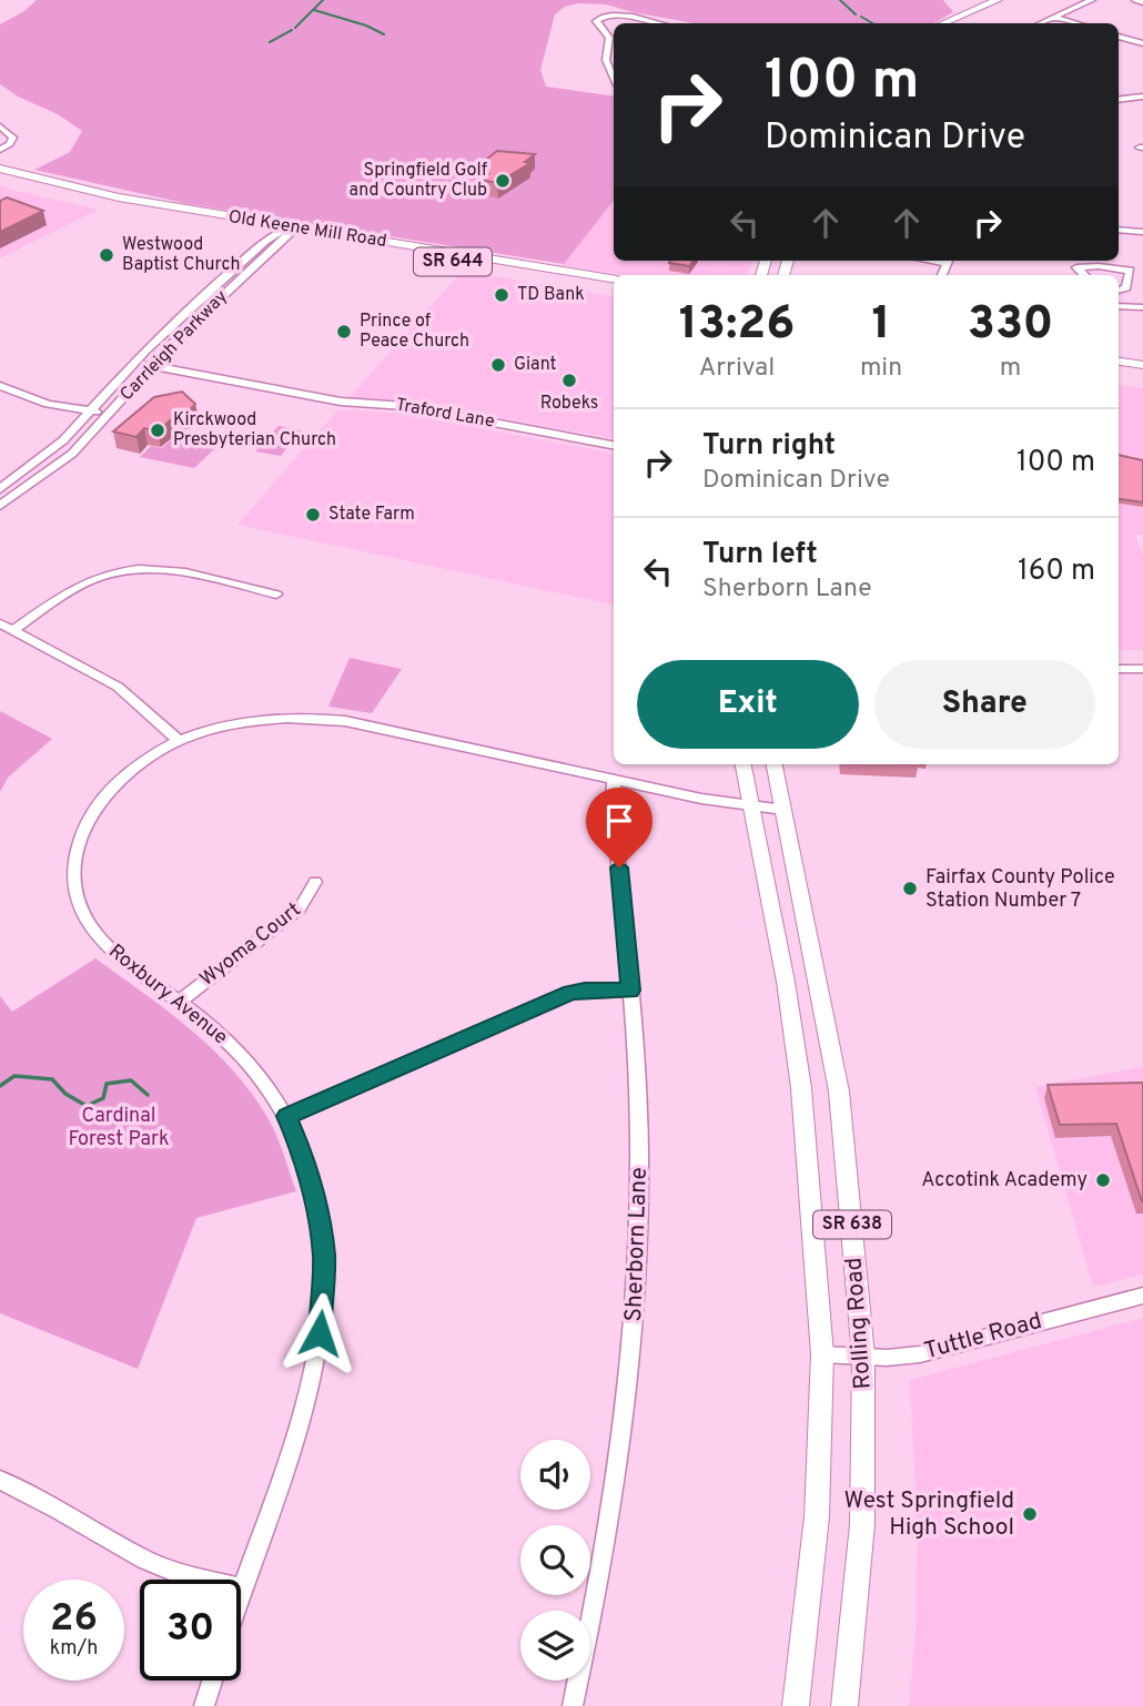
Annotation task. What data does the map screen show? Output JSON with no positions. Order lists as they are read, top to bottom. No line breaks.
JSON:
{"streets":{"main road":["Old Keene Mill Road","SR 644","SR 638","Rolling Road"],"street":["Carrleigh Parkway","Traford Lane","Wyoma Court","Roxbury Avenue","Sherborn Lane","Tuttle Road"]},"crossings":[["Old Keene Mill Road","Carrleigh Parkway"],["Carrleigh Parkway","Traford Lane"],["Wyoma Court","Roxbury Avenue"],["Roxbury Avenue","Sherborn Lane"],["Roxbury Avenue","Rolling Road"],["Rolling Road","Tuttle Road"]],"parks":["Cardinal Forest Park"],"places":["Springfield Golf and Country Club","Westwood Baptist Church","TD Bank","Prince of Peace Church","Giant","Robeks","Kirckwood Presbyterian Church","State Farm","Fairfax County Police Station Number 7","Accotink Academy","West Springfield High School"],"page":{"turn":["100 m","Dominican Drive"],"eta":["13:26","Arrival","1","min","330","m"],"list":[{"name":"Turn right","note":"Dominican Drive","value":"100 m"},{"name":"Turn left","note":"Sherborn Lane","value":"160 m"}],"buttons":["Exit","Share"],"speed":"26 km/h","limit":"30"}}
